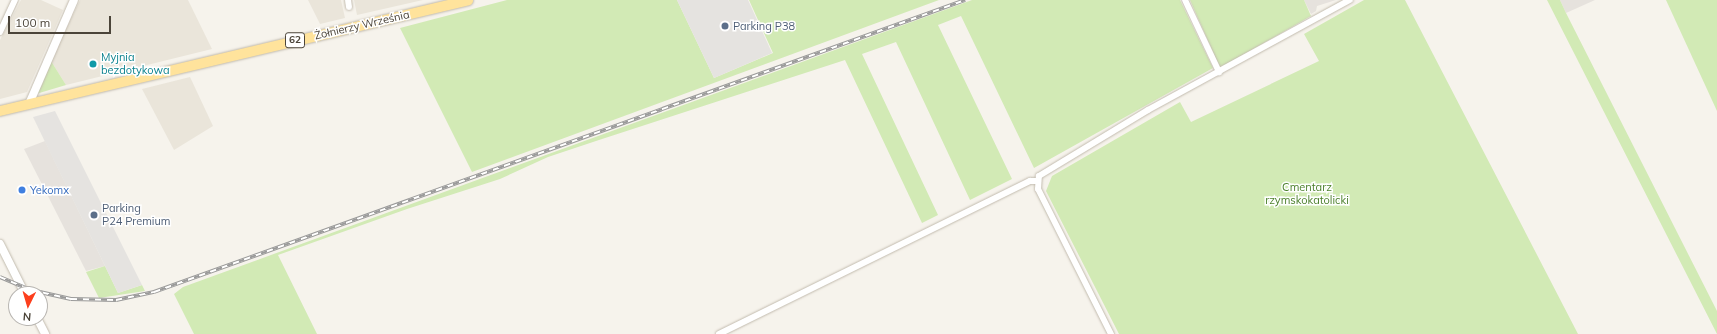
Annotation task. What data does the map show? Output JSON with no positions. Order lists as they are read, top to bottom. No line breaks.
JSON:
{"streets":{"main road":["Żołnierzy Września","62"]},"parks":["Cmentarz rzymskokatolicki"],"places":["Parking P38","Myjnia bezdotykowa","Yekomx","Parking P24 Premium"],"scale_bar":"100 m","north":"bottom"}
